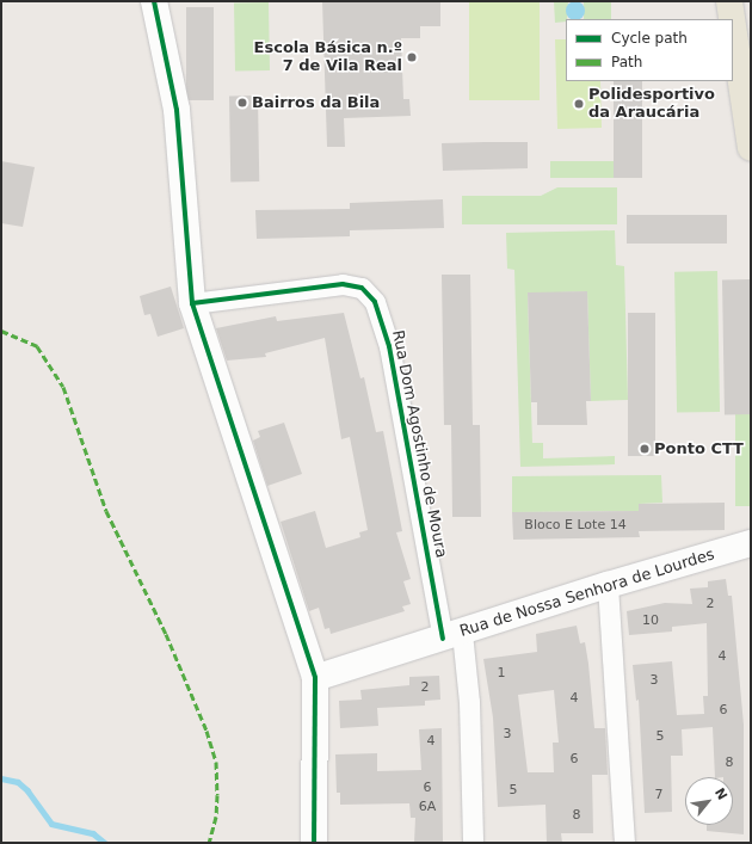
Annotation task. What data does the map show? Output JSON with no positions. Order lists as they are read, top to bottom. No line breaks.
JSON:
{"streets":{"street":["Rua Dom Agostinho de Moura","Rua de Nossa Senhora de Lourdes"]},"crossings":[["Rua Dom Agostinho de Moura","Rua de Nossa Senhora de Lourdes"]],"places":["Escola Básica n.º 7 de Vila Real","Bairros da Bila","Polidesportivo da Araucária","Ponto CTT"],"house_numbers":["Bloco E Lote 14","2","10","4","1","3","2","4","6","3","5","4","6","8","6","5","7","6A","8"],"legend":["Cycle path","Path"],"north":"top right"}
